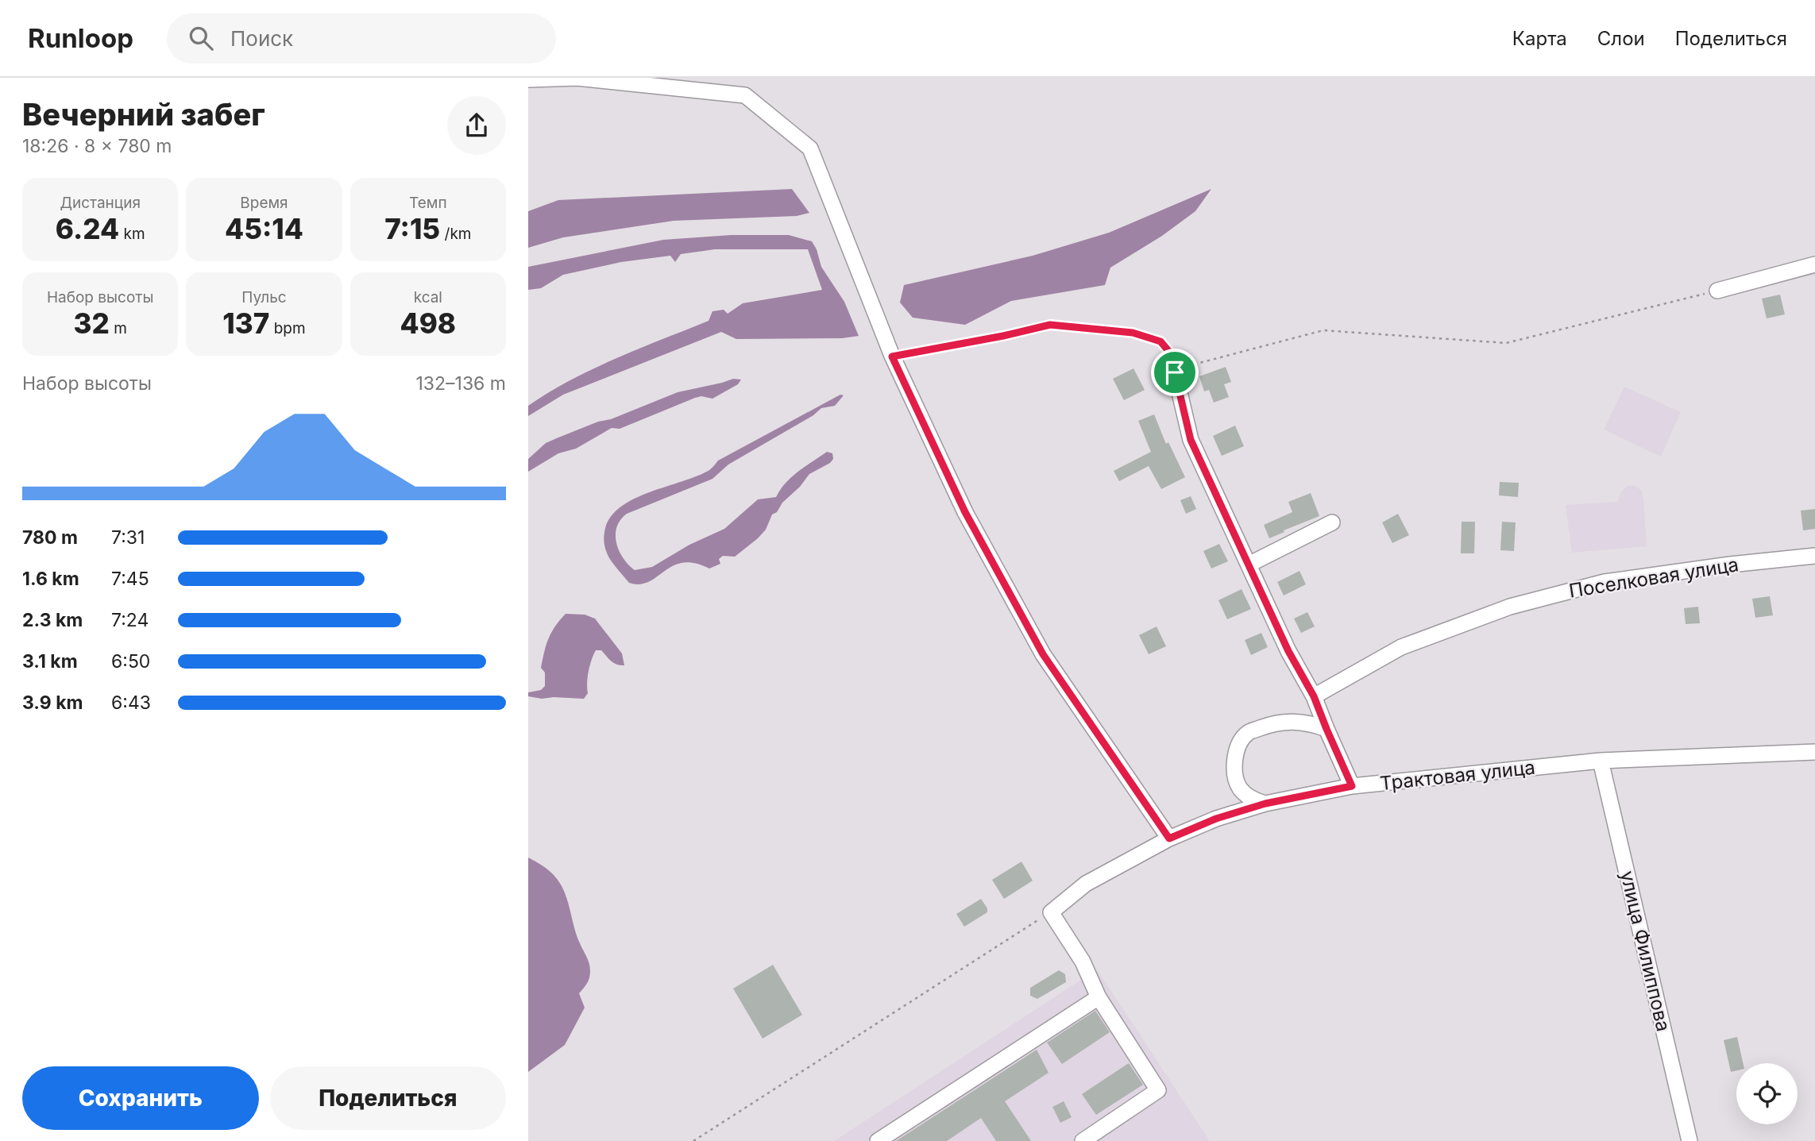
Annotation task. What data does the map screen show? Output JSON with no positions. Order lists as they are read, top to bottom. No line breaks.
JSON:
{"streets":{"street":["Поселковая улица","Трактовая улица","улица Филиппова"]},"crossings":[["Трактовая улица","улица Филиппова"]],"page":{"header":"Runloop","search":"Поиск","nav":["Карта","Слои","Поделиться"],"heading":["Вечерний забег","18:26 · 8 × 780 m"],"stats":[["Дистанция","6.24 km"],["Время","45:14"],["Темп","7:15 /km"],["Набор высоты","32 m"],["Пульс","137 bpm"],["kcal","498"]],"chart":["Набор высоты","132–136 m"],"list":[{"name":"780 m","note":"7:31"},{"name":"1.6 km","note":"7:45"},{"name":"2.3 km","note":"7:24"},{"name":"3.1 km","note":"6:50"},{"name":"3.9 km","note":"6:43"}],"buttons":["Сохранить","Поделиться"]}}
